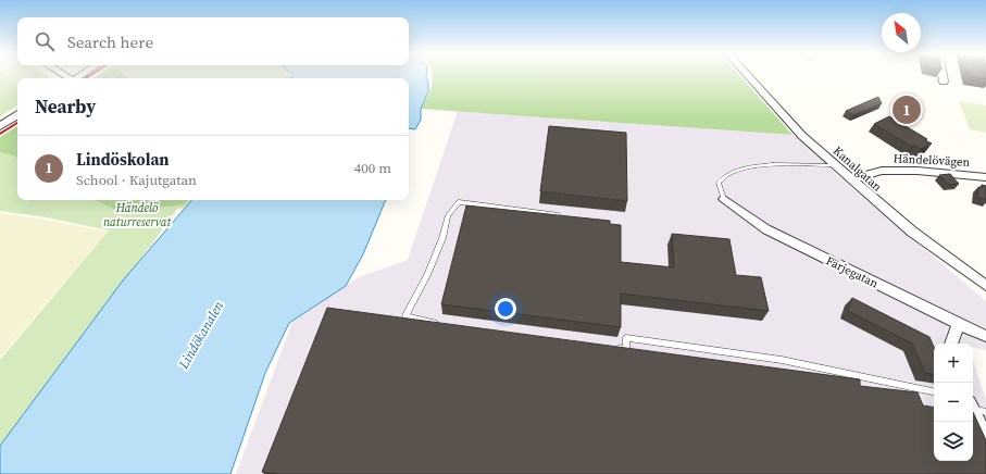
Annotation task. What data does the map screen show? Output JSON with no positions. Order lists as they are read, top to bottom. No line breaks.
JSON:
{"streets":{"street":["Händelövägen","Kanalgatan","Färjegatan"]},"crossings":[["Händelövägen","Kanalgatan"]],"water":["Lindökanalen"],"parks":["Händelö naturreservat"],"north":"top left","page":{"search":"Search here","heading":"Nearby","pins":"1","list":[{"mark":"1","name":"Lindöskolan","note":"School · Kajutgatan","value":"400 m"}],"map_buttons":["+","−"]}}
